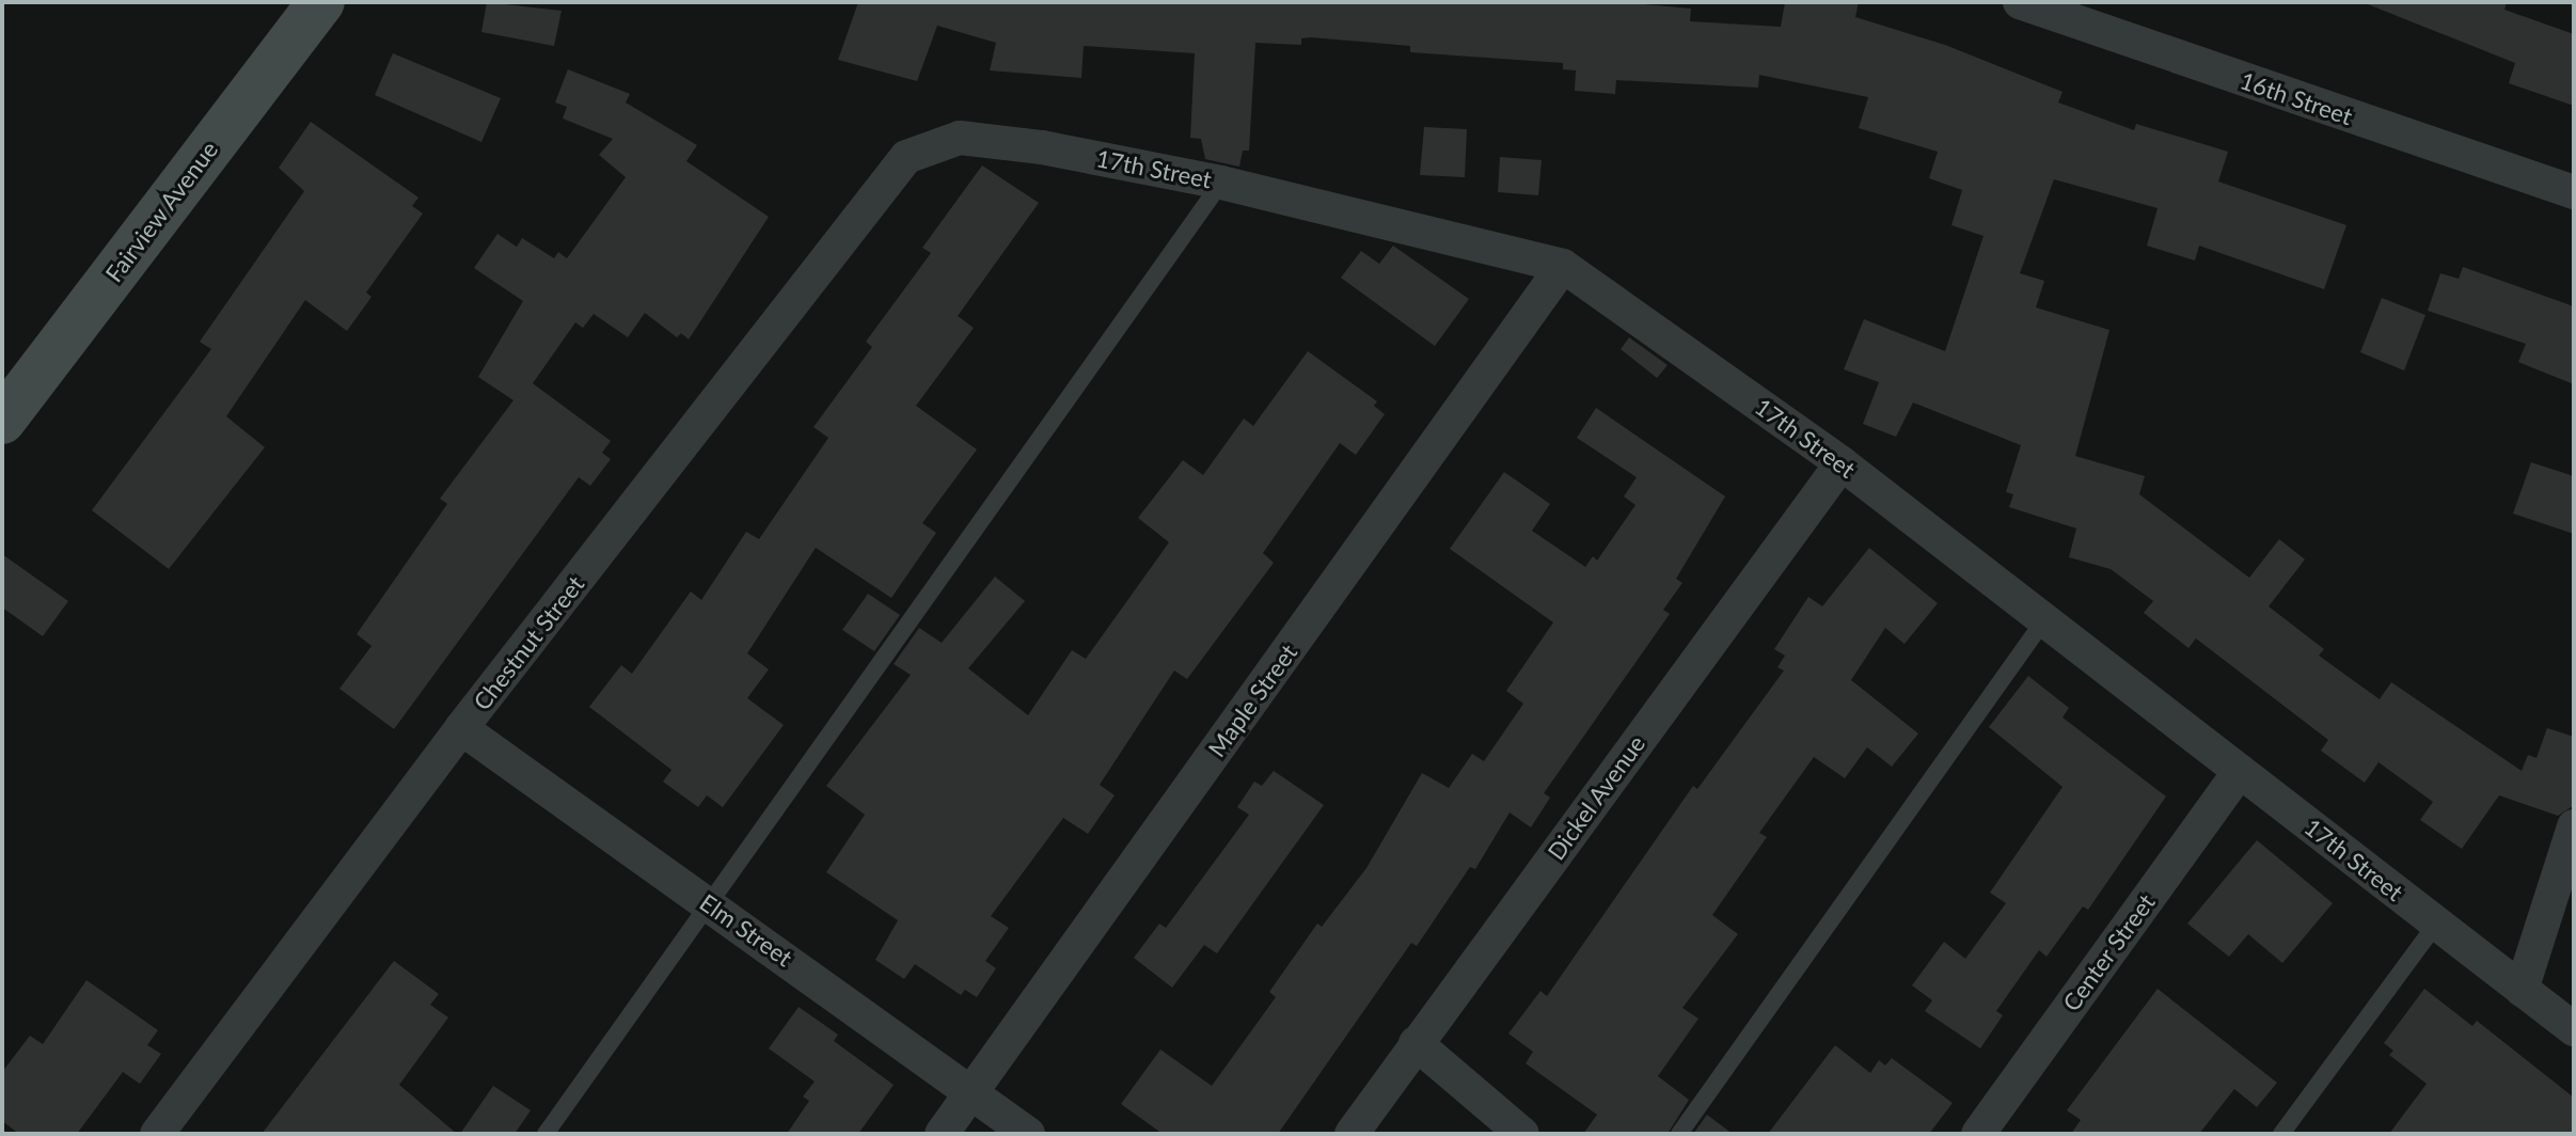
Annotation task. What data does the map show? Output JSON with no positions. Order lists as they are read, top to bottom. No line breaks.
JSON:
{"streets":{"street":["16th Street","17th Street","Fairview Avenue","Chestnut Street","Maple Street","Dickel Avenue","Elm Street","Center Street"]},"crossings":[["17th Street","Chestnut Street"],["17th Street","Maple Street"],["17th Street","Dickel Avenue"],["17th Street","Center Street"],["Chestnut Street","Elm Street"],["Maple Street","Elm Street"]]}
